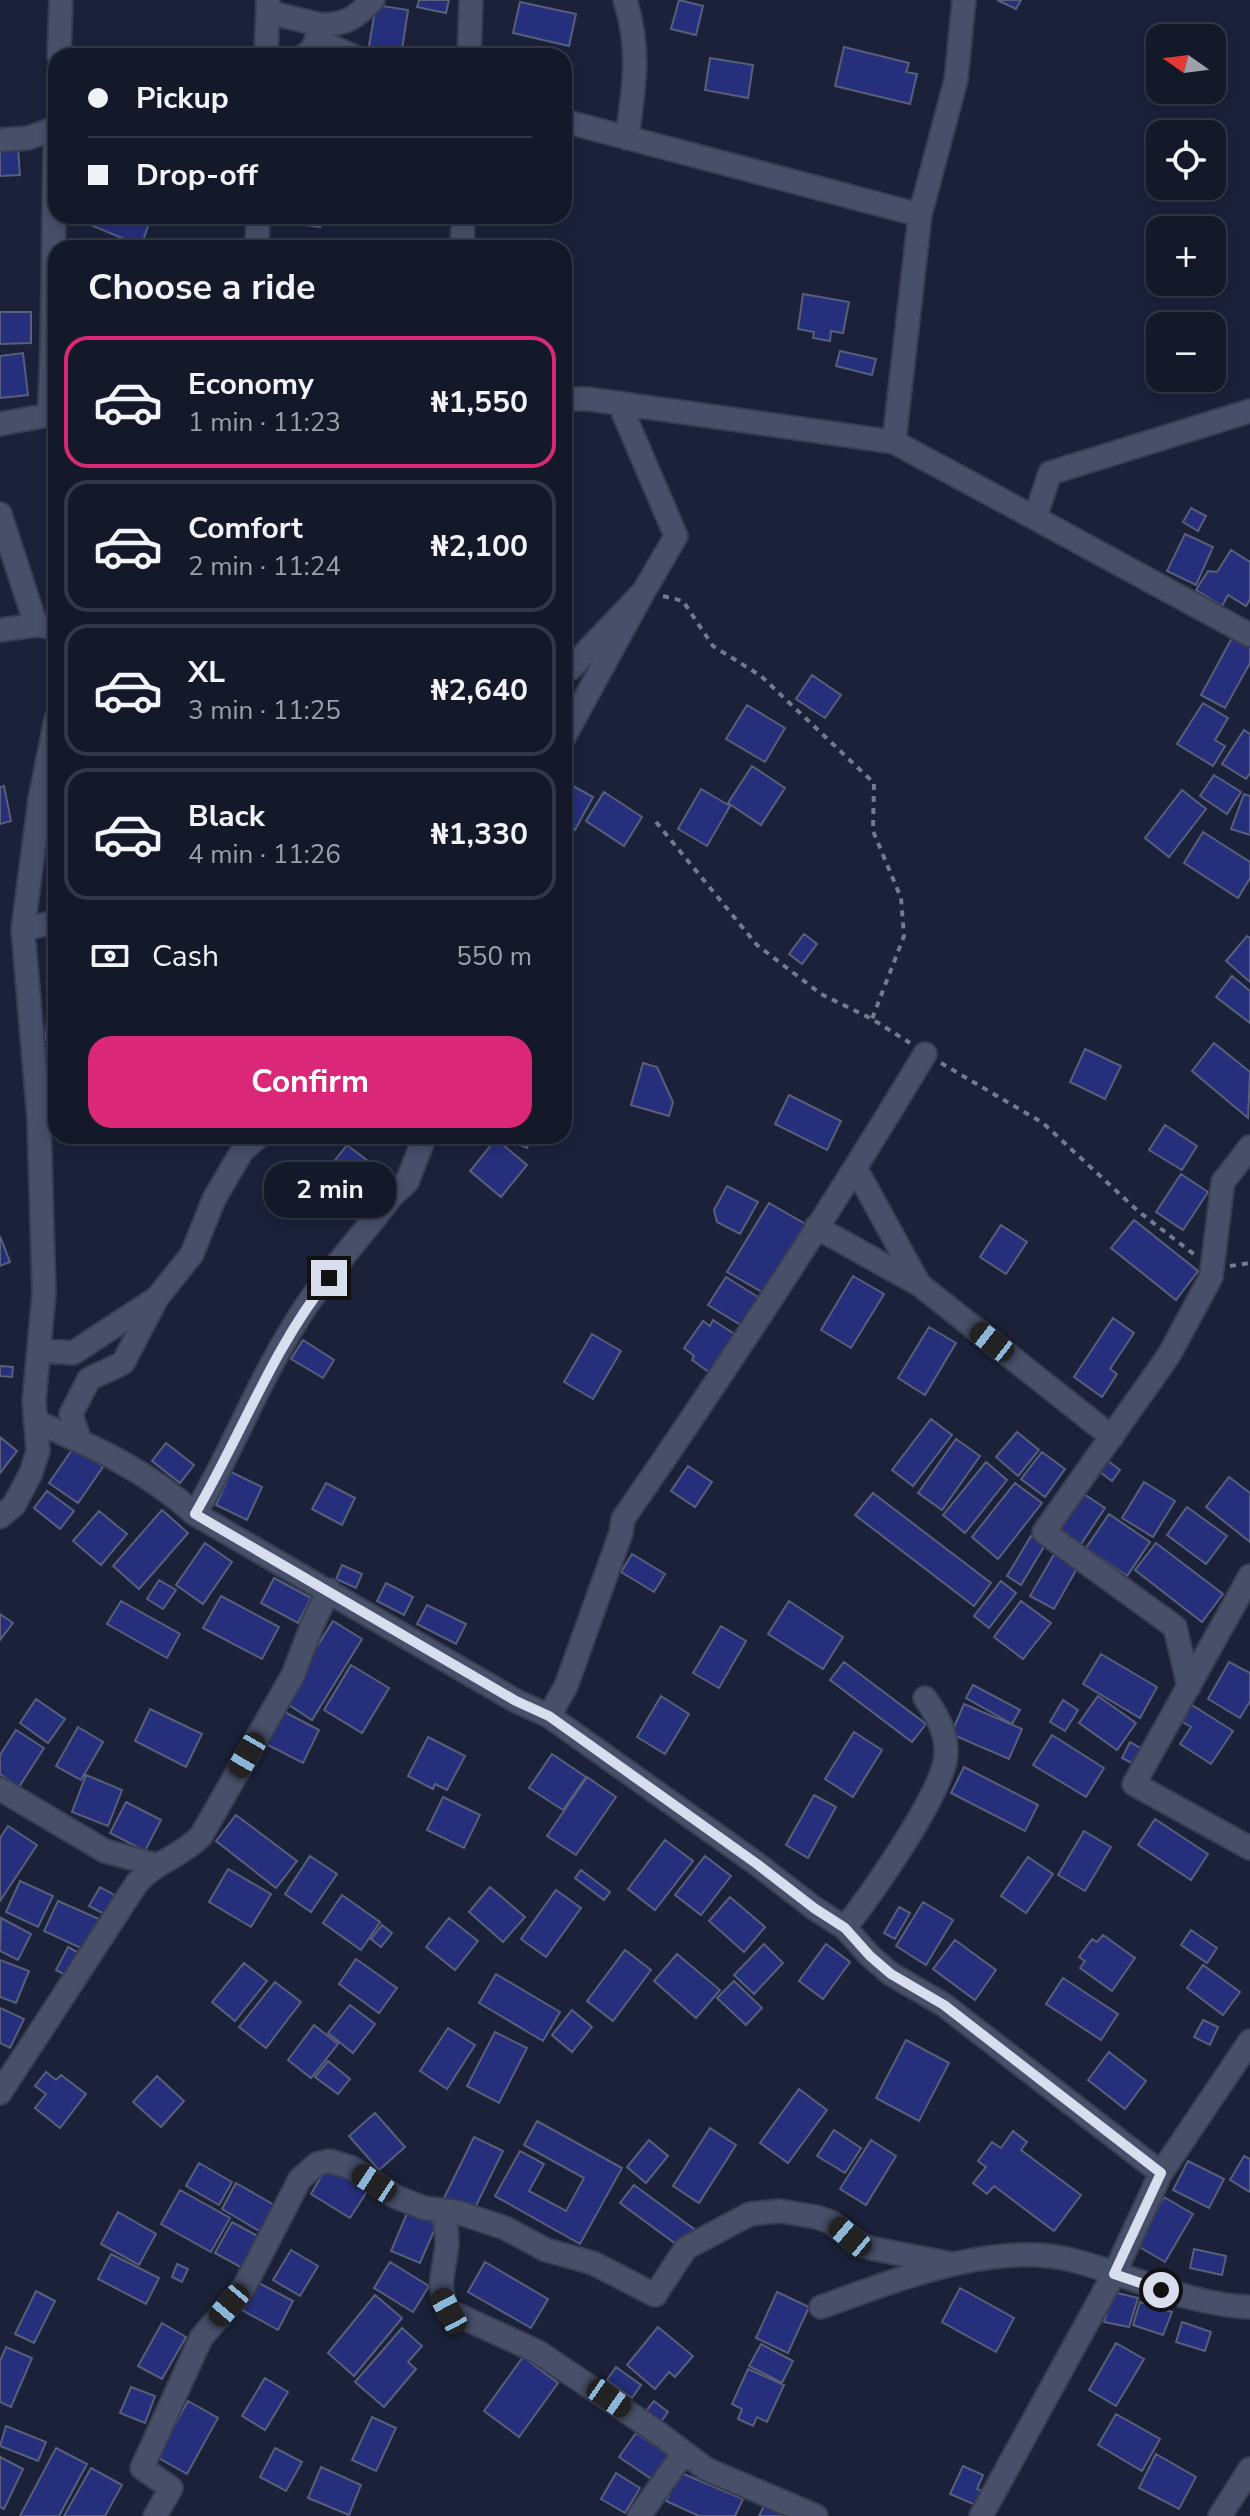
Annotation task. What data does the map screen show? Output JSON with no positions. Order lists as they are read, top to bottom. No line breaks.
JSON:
{"north":"left","page":{"map_buttons":["+","−"],"banner":["Pickup","Drop-off"],"heading":"Choose a ride","list":[{"name":"Economy","note":"1 min · 11:23","value":"₦1,550"},{"name":"Comfort","note":"2 min · 11:24","value":"₦2,100"},{"name":"XL","note":"3 min · 11:25","value":"₦2,640"},{"name":"Black","note":"4 min · 11:26","value":"₦1,330"}],"pay":["Cash","550 m"],"buttons":"Confirm","bubble":"2 min"}}
